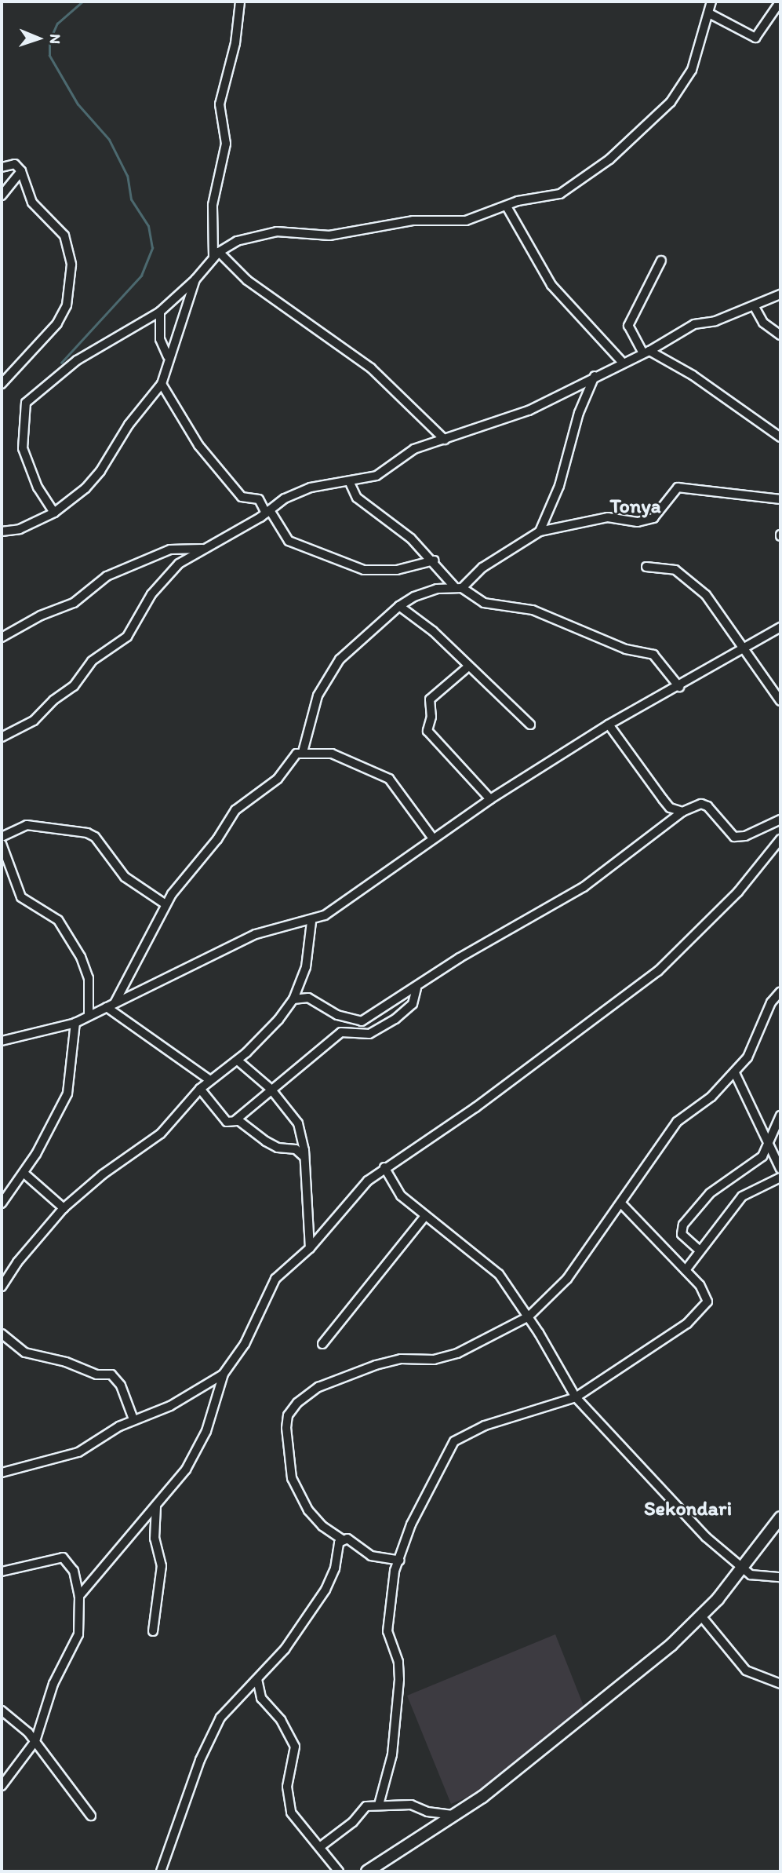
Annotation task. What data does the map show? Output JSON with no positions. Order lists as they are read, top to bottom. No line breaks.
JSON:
{"districts":["Tonya","Sekondari"],"north":"right"}
